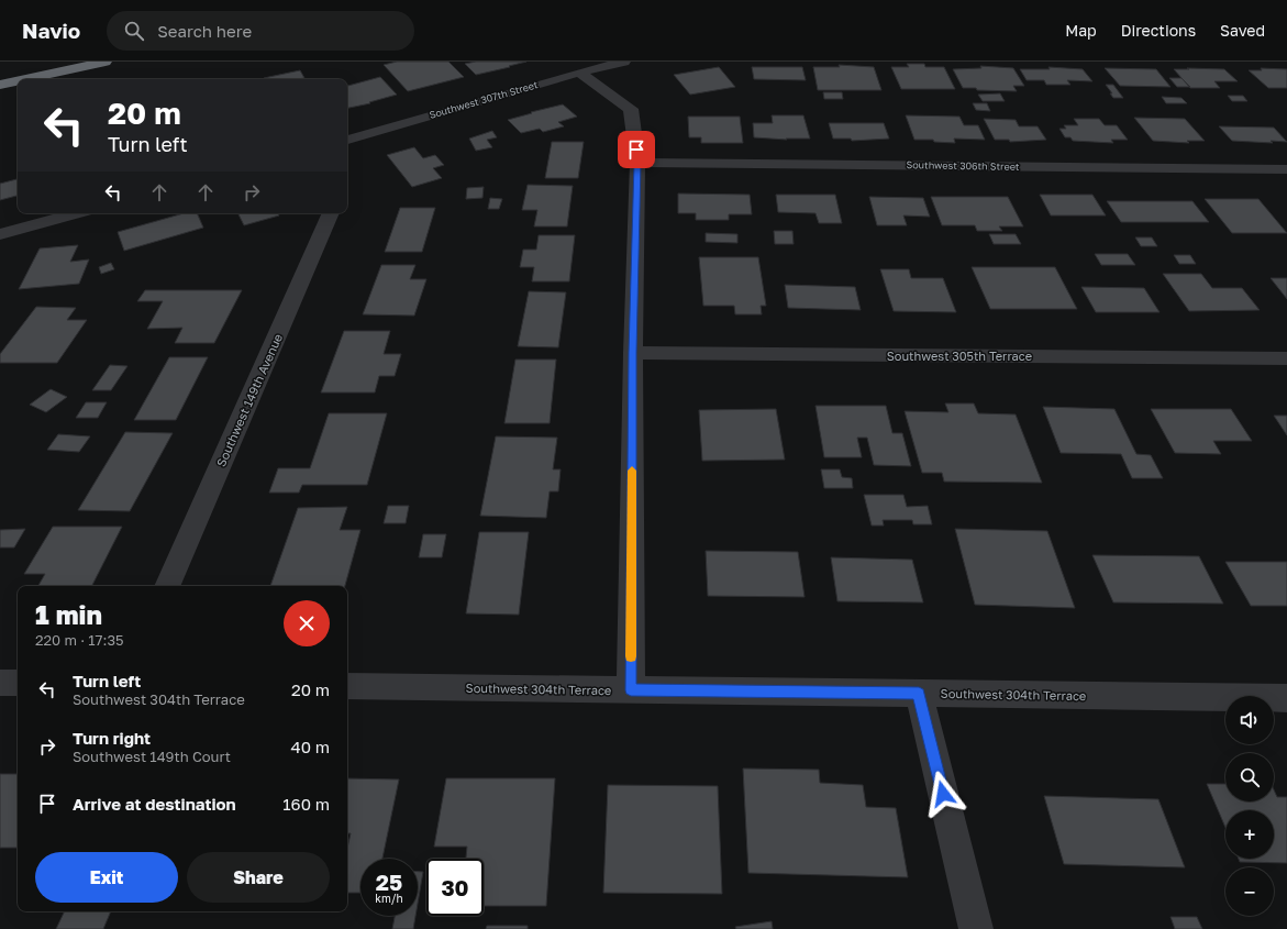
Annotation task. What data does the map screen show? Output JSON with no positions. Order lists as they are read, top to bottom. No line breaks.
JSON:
{"streets":{"street":["Southwest 307th Street","Southwest 306th Street","Southwest 305th Terrace","Southwest 149th Avenue","Southwest 304th Terrace"]},"page":{"header":"Navio","search":"Search here","nav":["Map","Directions","Saved"],"turn":["20 m","Turn left"],"heading":["1 min","220 m · 17:35"],"list":[{"name":"Turn left","note":"Southwest 304th Terrace","value":"20 m"},{"name":"Turn right","note":"Southwest 149th Court","value":"40 m"},{"name":"Arrive at destination","value":"160 m"}],"map_buttons":["+","−"],"buttons":["Exit","Share"],"speed":"25 km/h","limit":"30"}}
